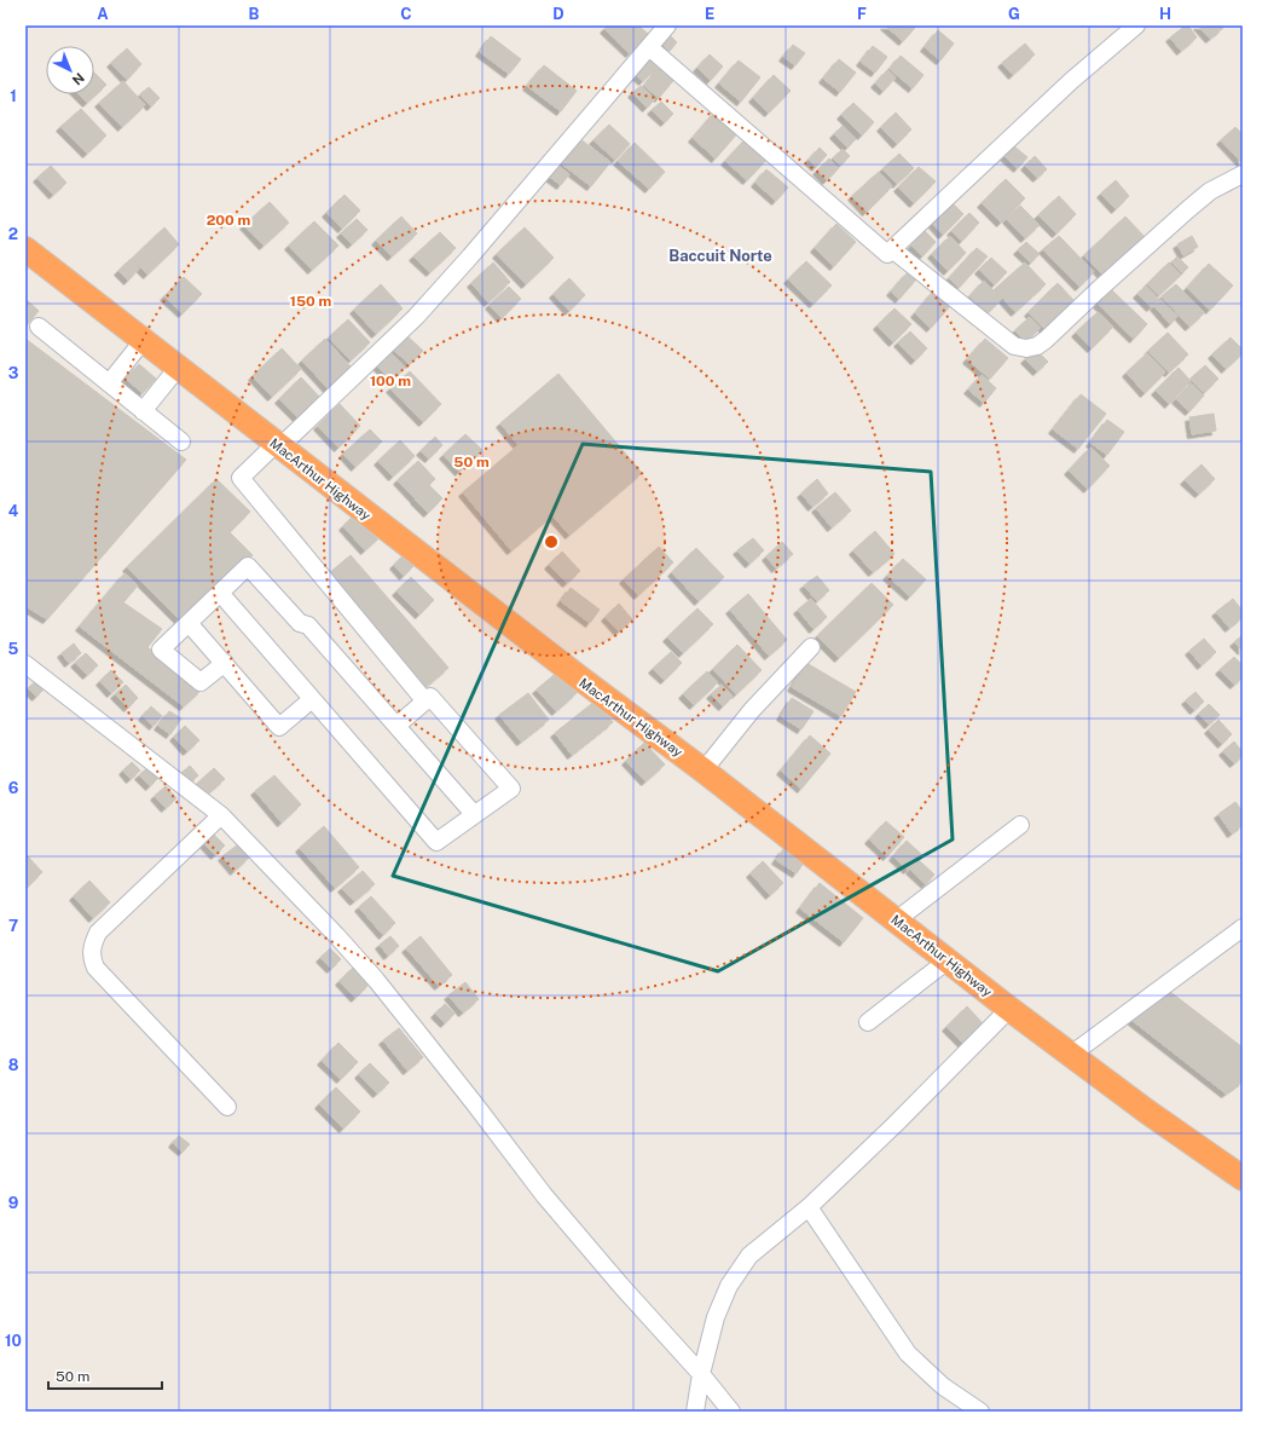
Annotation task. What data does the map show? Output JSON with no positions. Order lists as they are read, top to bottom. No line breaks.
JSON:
{"streets":{"highway":["MacArthur Highway"]},"districts":["Baccuit Norte"],"scale_bar":"50 m","north":"bottom right","grid":{"columns":["A","B","C","D","E","F","G","H"],"rows":["1","2","3","4","5","6","7","8","9","10"]},"rings":["200 m","150 m","100 m","50 m"]}
